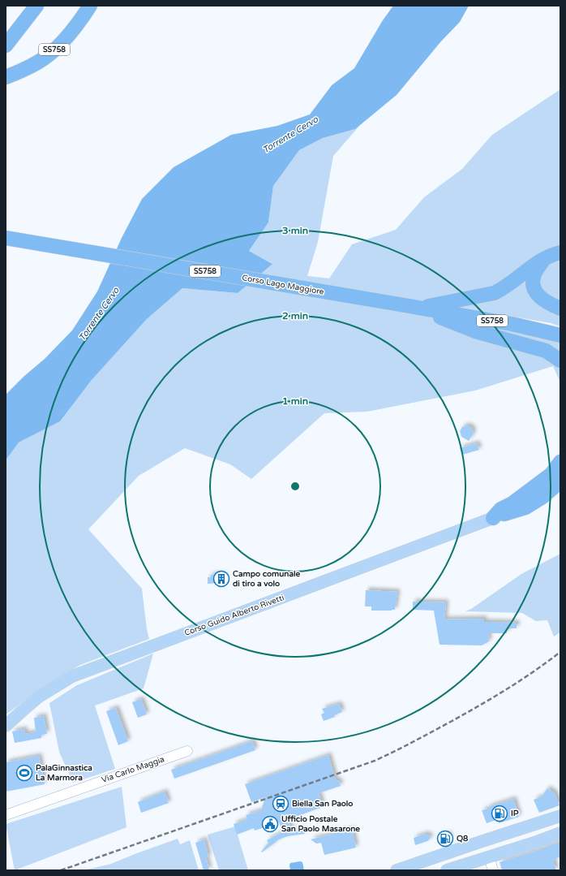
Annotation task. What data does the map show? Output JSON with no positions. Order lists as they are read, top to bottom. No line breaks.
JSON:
{"streets":{"highway":["SS758","Corso Lago Maggiore"],"main road":["Corso Guido Alberto Rivetti"],"street":["Via Carlo Maggia"]},"water":["Torrente Cervo"],"places":{"building":["Campo comunale di tiro a volo"],"sports":["PalaGinnastica La Marmora"],"station":["Biella San Paolo"],"fuel station":["IP","Q8"],"public building":["Ufficio Postale San Paolo Masarone"]},"rings":["3 min","2 min","1 min"]}
